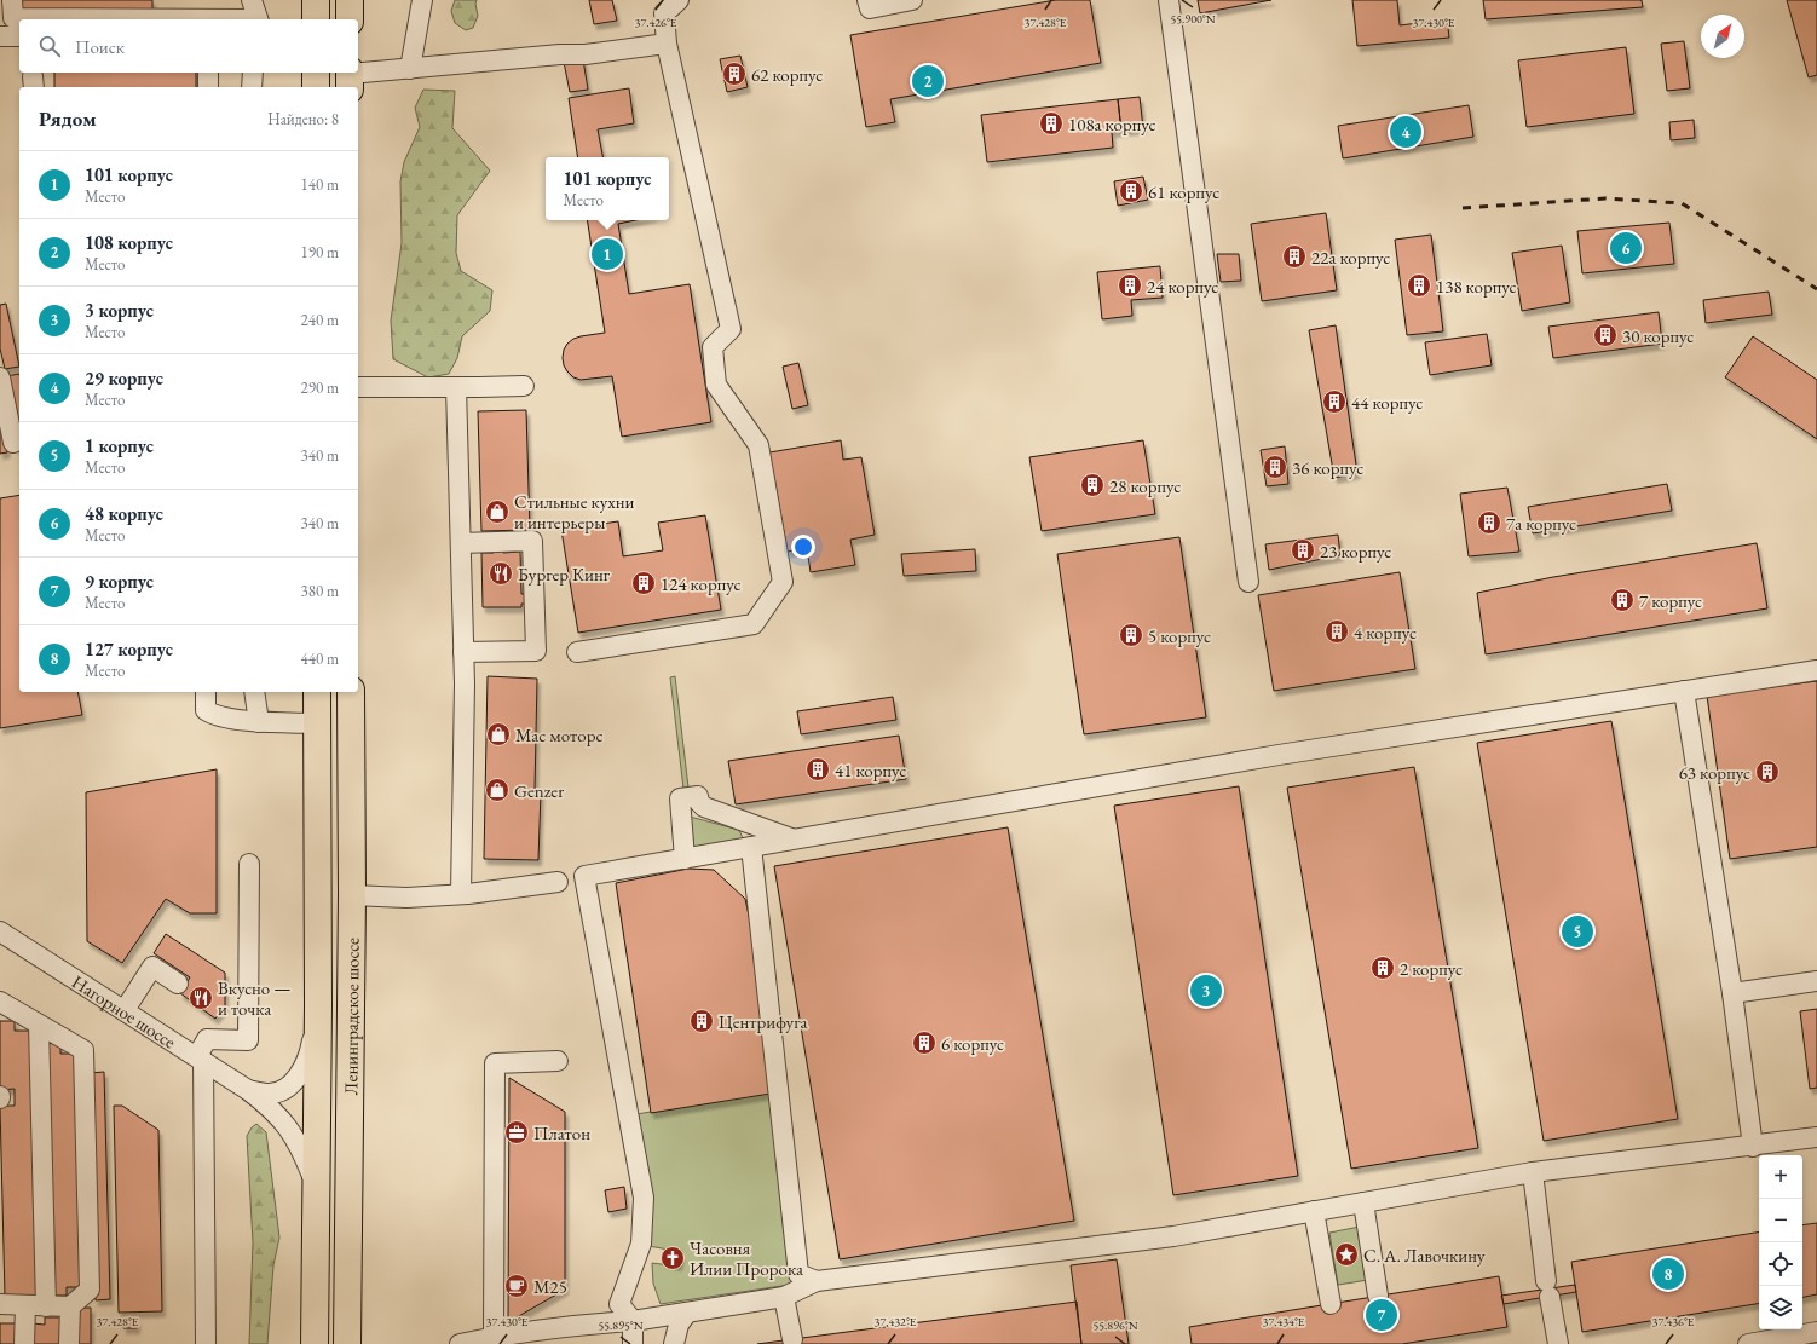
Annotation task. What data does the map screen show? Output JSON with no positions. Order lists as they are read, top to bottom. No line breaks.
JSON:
{"streets":{"highway":["Ленинградское шоссе"],"street":["Нагорное шоссе"]},"crossings":[["Нагорное шоссе","Ленинградское шоссе"]],"places":{"building":["62 корпус","108а корпус","61 корпус","22а корпус","24 корпус","138 корпус","30 корпус","44 корпус","36 корпус","28 корпус","7а корпус","23 корпус","124 корпус","7 корпус","4 корпус","5 корпус","41 корпус","63 корпус","2 корпус","Центрифуга","6 корпус"],"shop":["Стильные кухни и интерьеры","Мас моторс","Genzer"],"restaurant":["Бургер Кинг","Вкусно — и точка"],"office":["Платон"],"place":["С. А. Лавочкину"],"church":["Часовня Илии Пророка"],"cafe":["М25"]},"north":"top right","page":{"search":"Поиск","pins":["2","4","6","1","5","3","8","7"],"heading":["Рядом","Найдено: 8"],"list":[{"mark":"1","name":"101 корпус","note":"Место","value":"140 m"},{"mark":"2","name":"108 корпус","note":"Место","value":"190 m"},{"mark":"3","name":"3 корпус","note":"Место","value":"240 m"},{"mark":"4","name":"29 корпус","note":"Место","value":"290 m"},{"mark":"5","name":"1 корпус","note":"Место","value":"340 m"},{"mark":"6","name":"48 корпус","note":"Место","value":"340 m"},{"mark":"7","name":"9 корпус","note":"Место","value":"380 m"},{"mark":"8","name":"127 корпус","note":"Место","value":"440 m"}],"popup":["101 корпус","Место"],"map_buttons":["+","−"]},"coordinates":["55.900°N","37.426°E","37.428°E","37.430°E","37.432°E","37.434°E","37.436°E","55.895°N","55.896°N"]}
